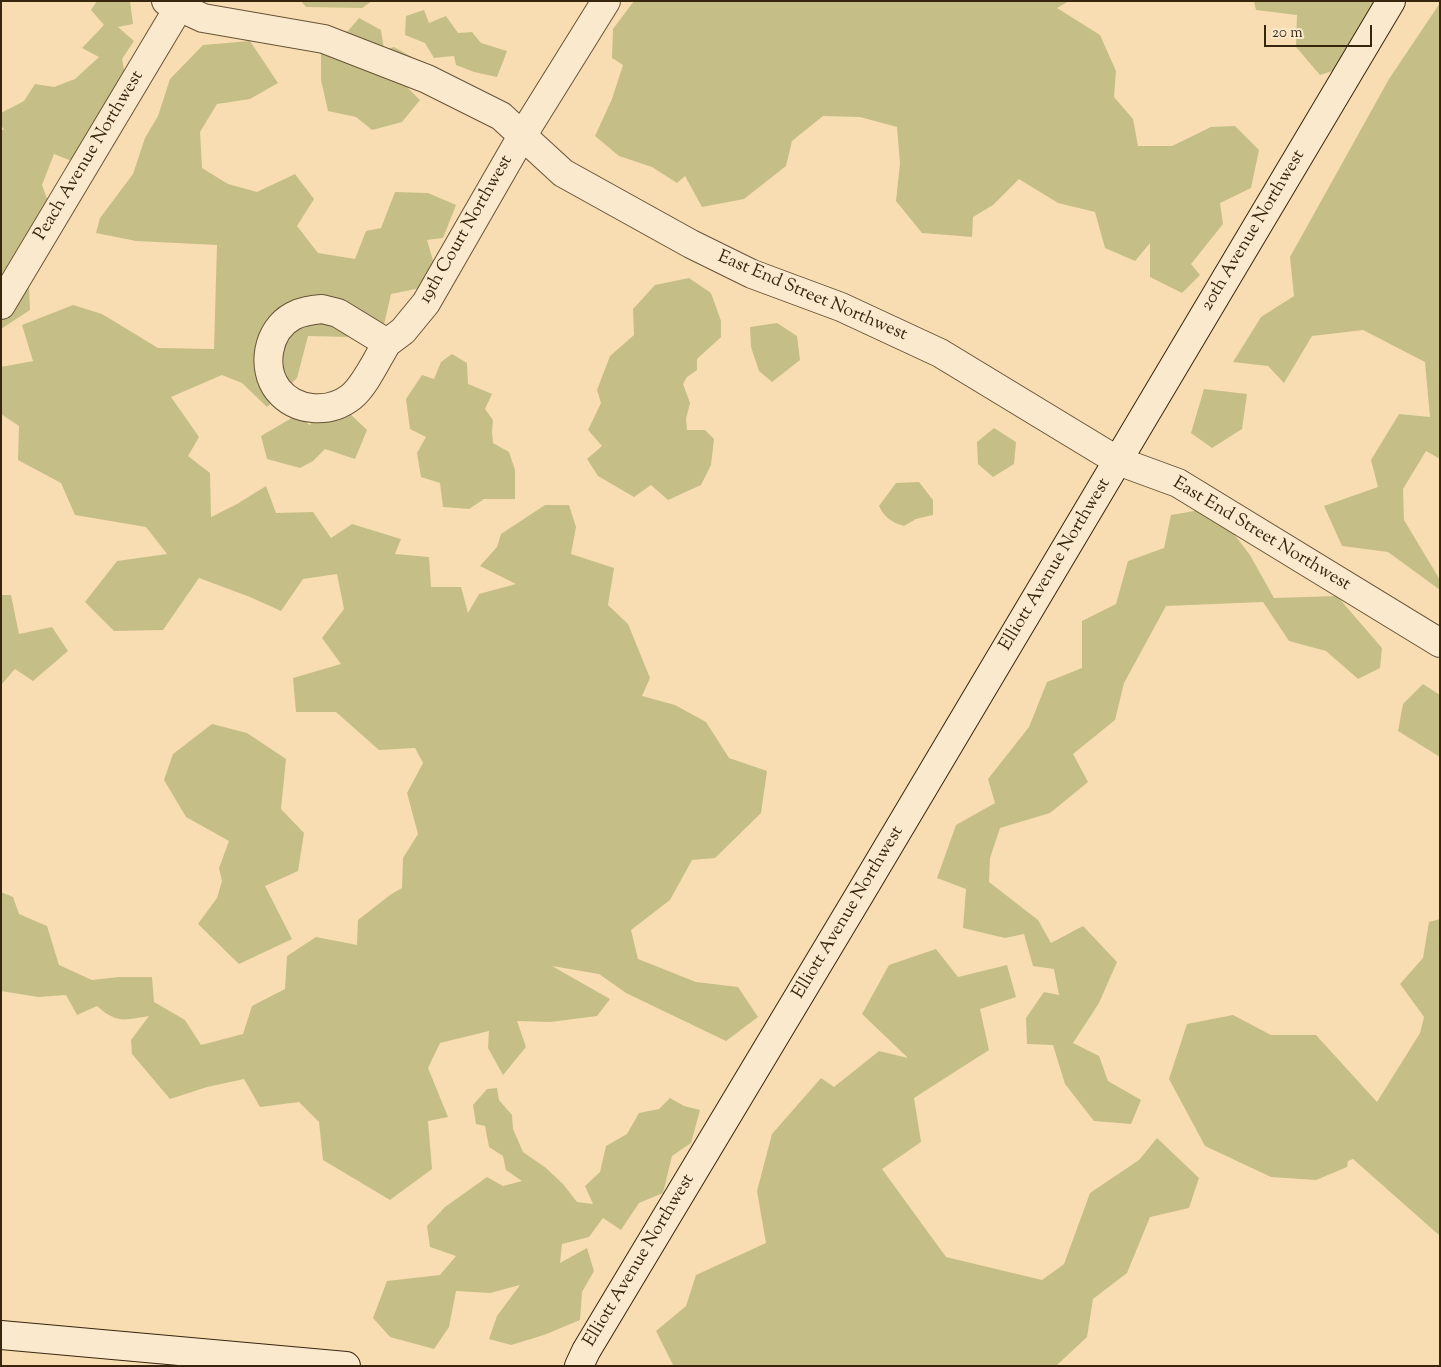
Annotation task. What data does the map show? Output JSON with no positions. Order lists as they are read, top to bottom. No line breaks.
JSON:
{"streets":{"street":["Peach Avenue Northwest","19th Court Northwest","20th Avenue Northwest","East End Street Northwest","Elliott Avenue Northwest"]},"crossings":[["Peach Avenue Northwest","East End Street Northwest"],["19th Court Northwest","East End Street Northwest"],["20th Avenue Northwest","East End Street Northwest"],["20th Avenue Northwest","Elliott Avenue Northwest"],["East End Street Northwest","Elliott Avenue Northwest"]],"scale_bar":"20 m"}
